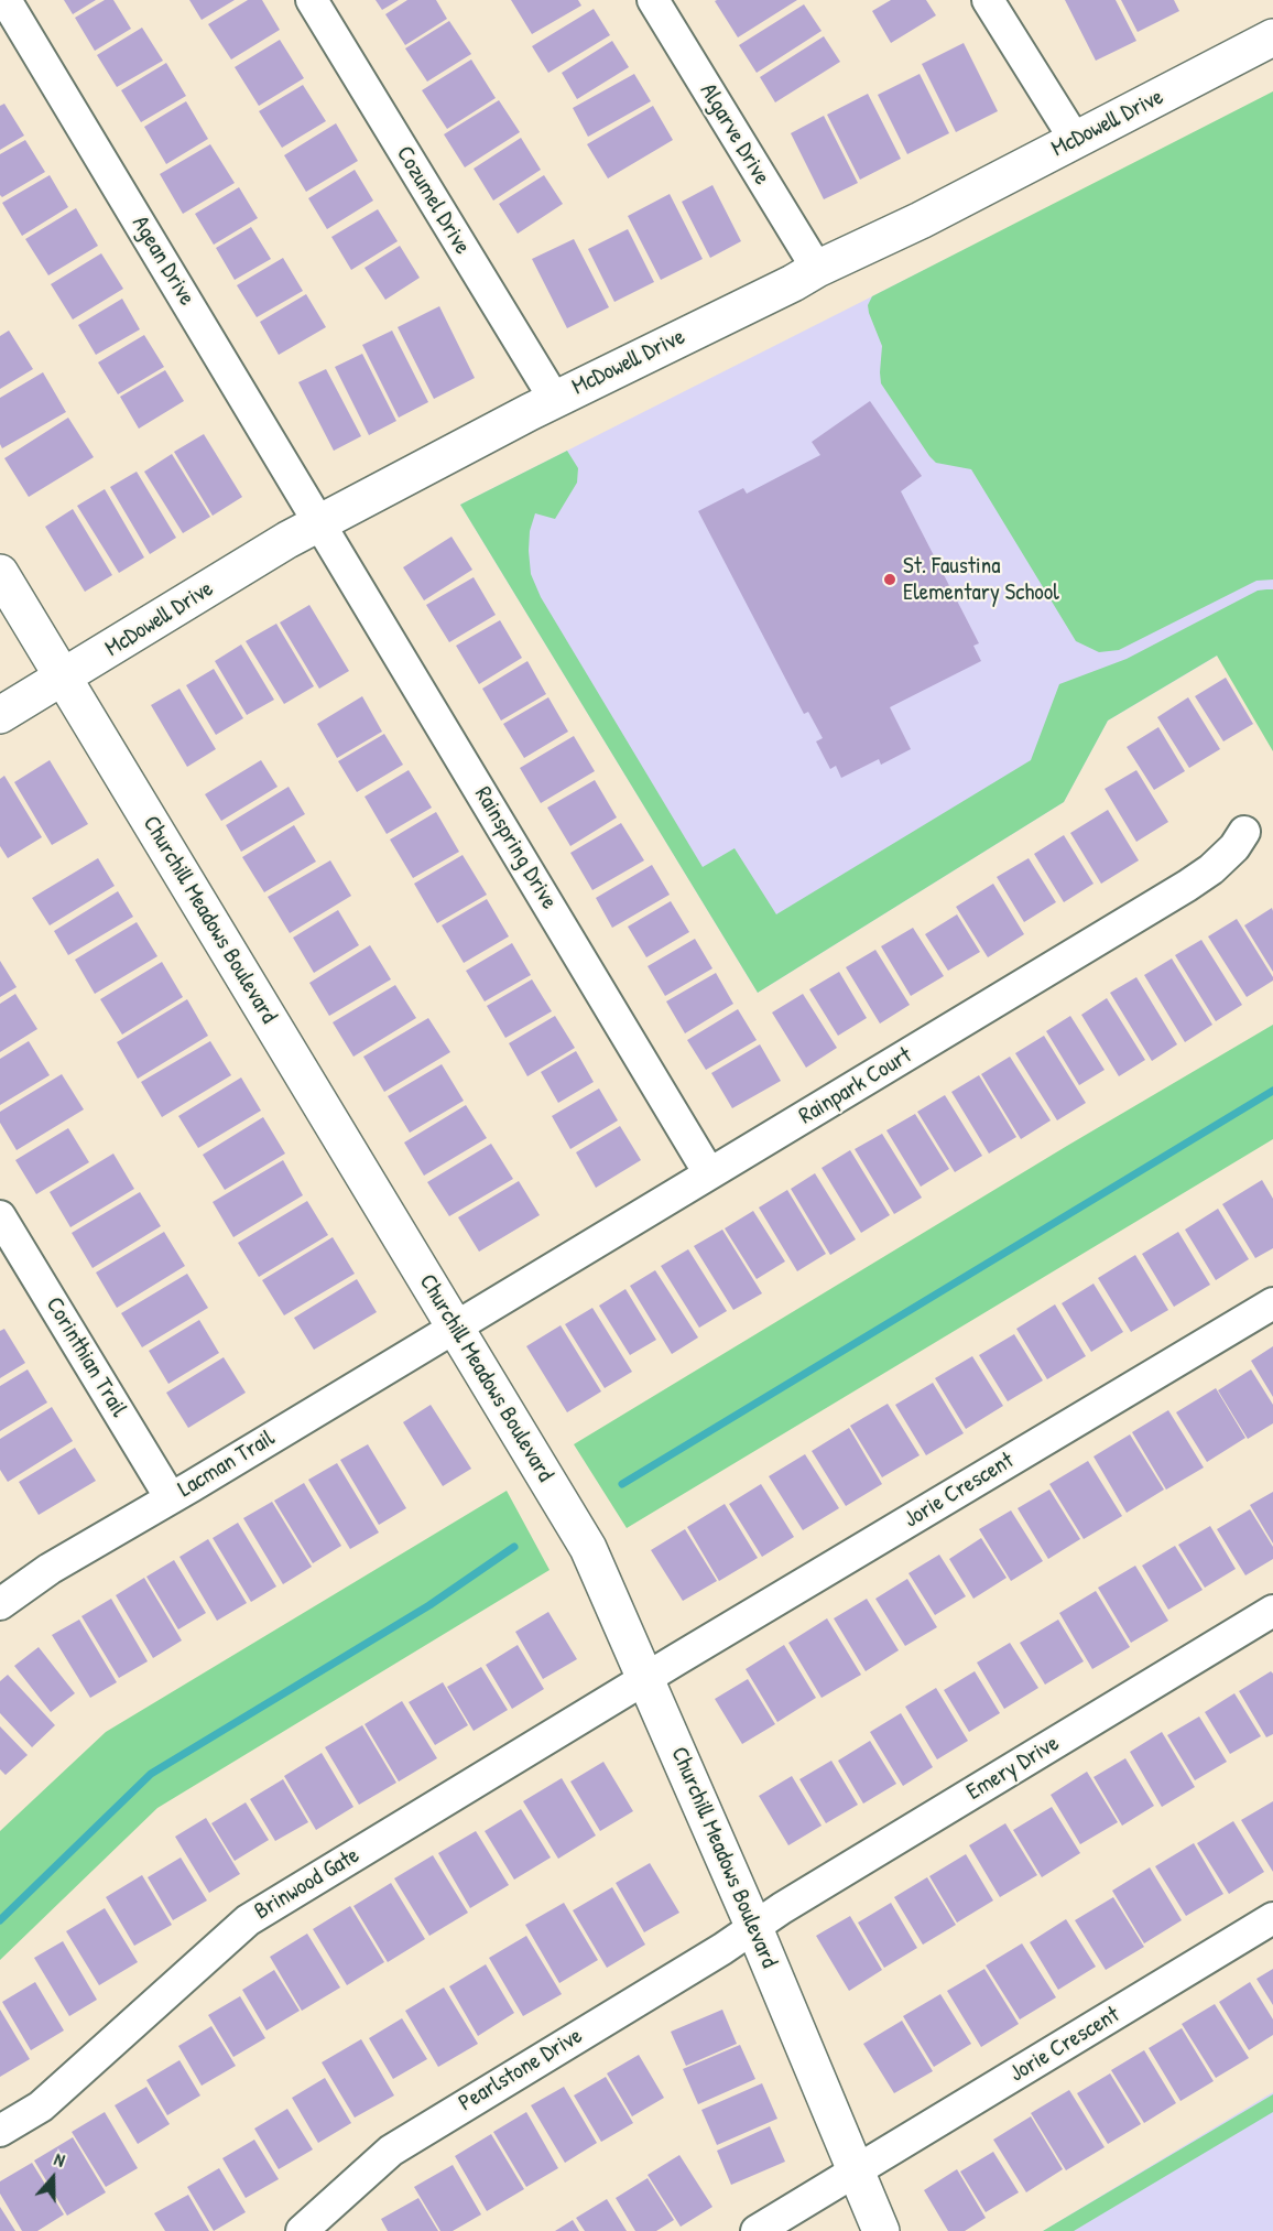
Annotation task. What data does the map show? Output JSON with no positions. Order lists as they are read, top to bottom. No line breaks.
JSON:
{"streets":{"street":["McDowell Drive","Algarve Drive","Cozumel Drive","Agean Drive","Rainspring Drive","Churchill Meadows Boulevard","Rainpark Court","Corinthian Trail","Lacman Trail","Jorie Crescent","Emery Drive","Brinwood Gate","Pearlstone Drive"]},"crossings":[["McDowell Drive","Algarve Drive"],["McDowell Drive","Cozumel Drive"],["McDowell Drive","Agean Drive"],["McDowell Drive","Rainspring Drive"],["McDowell Drive","Churchill Meadows Boulevard"],["Agean Drive","Rainspring Drive"],["Rainspring Drive","Rainpark Court"],["Churchill Meadows Boulevard","Rainpark Court"],["Churchill Meadows Boulevard","Lacman Trail"],["Churchill Meadows Boulevard","Jorie Crescent"],["Churchill Meadows Boulevard","Emery Drive"],["Churchill Meadows Boulevard","Brinwood Gate"],["Churchill Meadows Boulevard","Pearlstone Drive"],["Rainpark Court","Lacman Trail"],["Corinthian Trail","Lacman Trail"],["Jorie Crescent","Brinwood Gate"],["Emery Drive","Pearlstone Drive"]],"places":["St. Faustina Elementary School"],"north":"top"}
